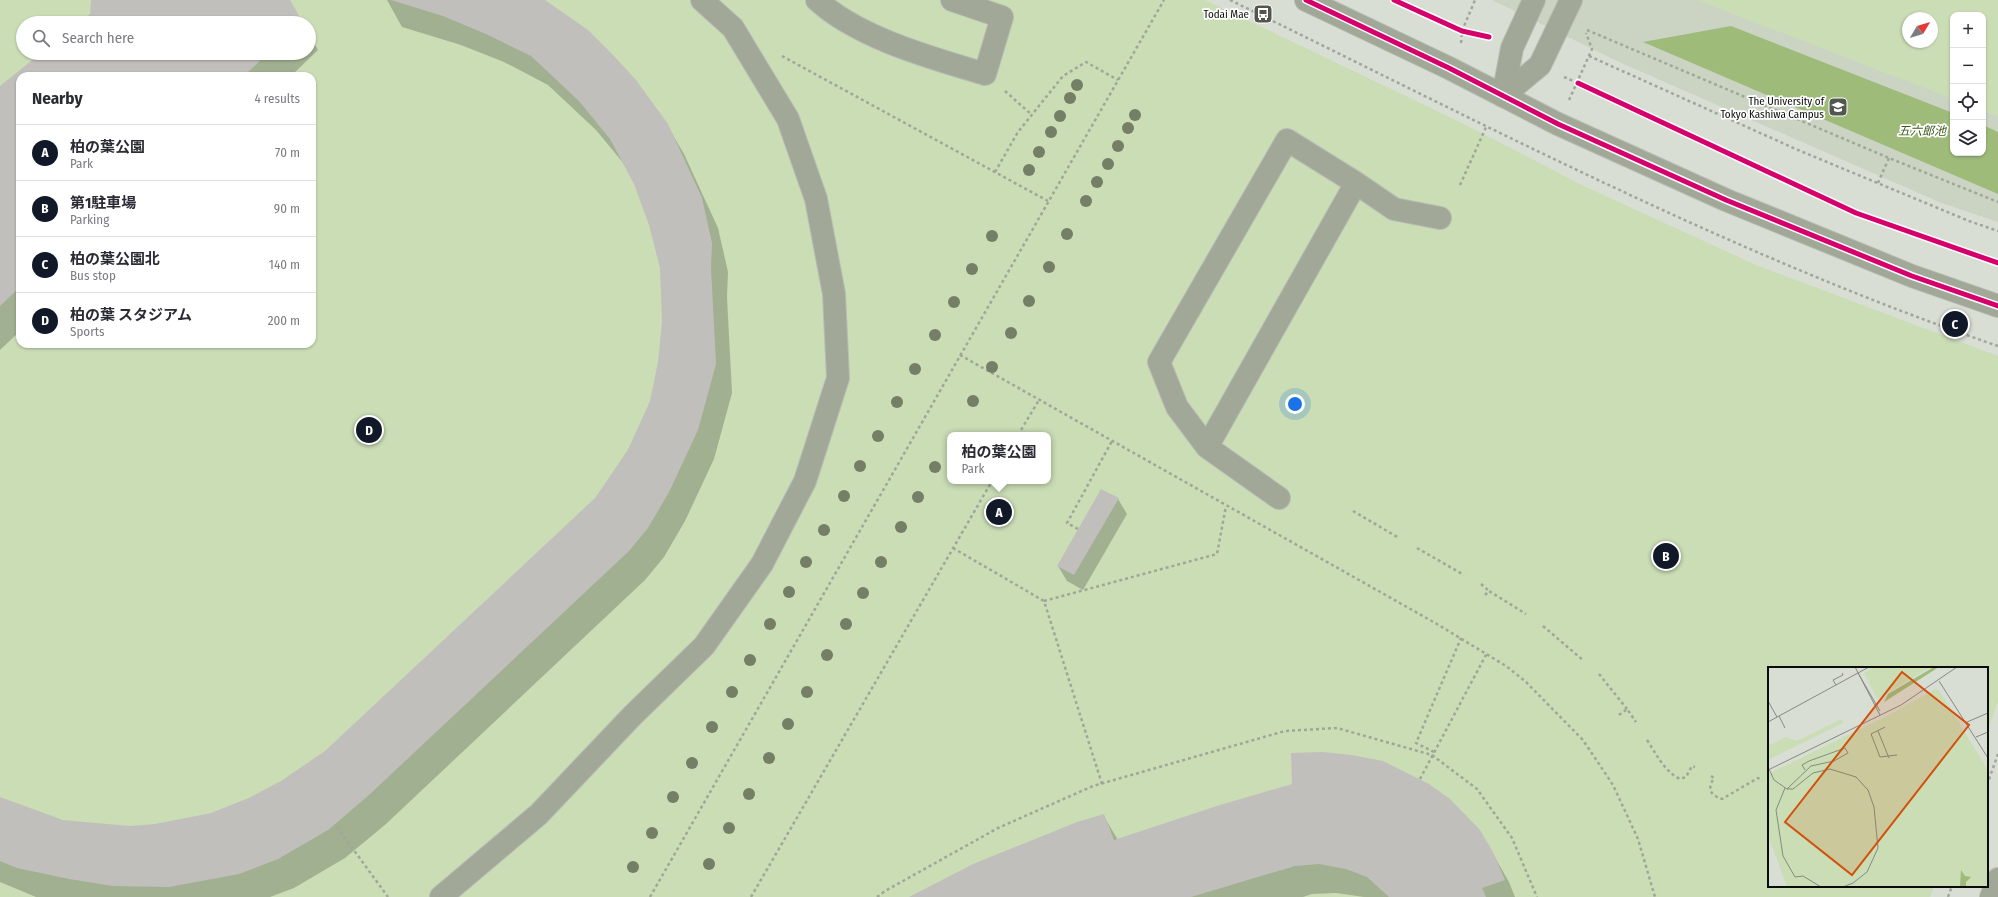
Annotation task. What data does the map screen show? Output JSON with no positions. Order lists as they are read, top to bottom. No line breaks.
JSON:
{"water":["五六郎池"],"places":{"bus stop":["Todai Mae"],"school or university":["The University of Tokyo Kashiwa Campus"]},"north":"top right","page":{"map_buttons":["+","−"],"search":"Search here","heading":["Nearby","4 results"],"list":[{"mark":"A","name":"柏の葉公園","note":"Park","value":"70 m"},{"mark":"B","name":"第1駐車場","note":"Parking","value":"90 m"},{"mark":"C","name":"柏の葉公園北","note":"Bus stop","value":"140 m"},{"mark":"D","name":"柏の葉 スタジアム","note":"Sports","value":"200 m"}],"pins":["C","D","A","B"],"popup":["柏の葉公園","Park"]}}
